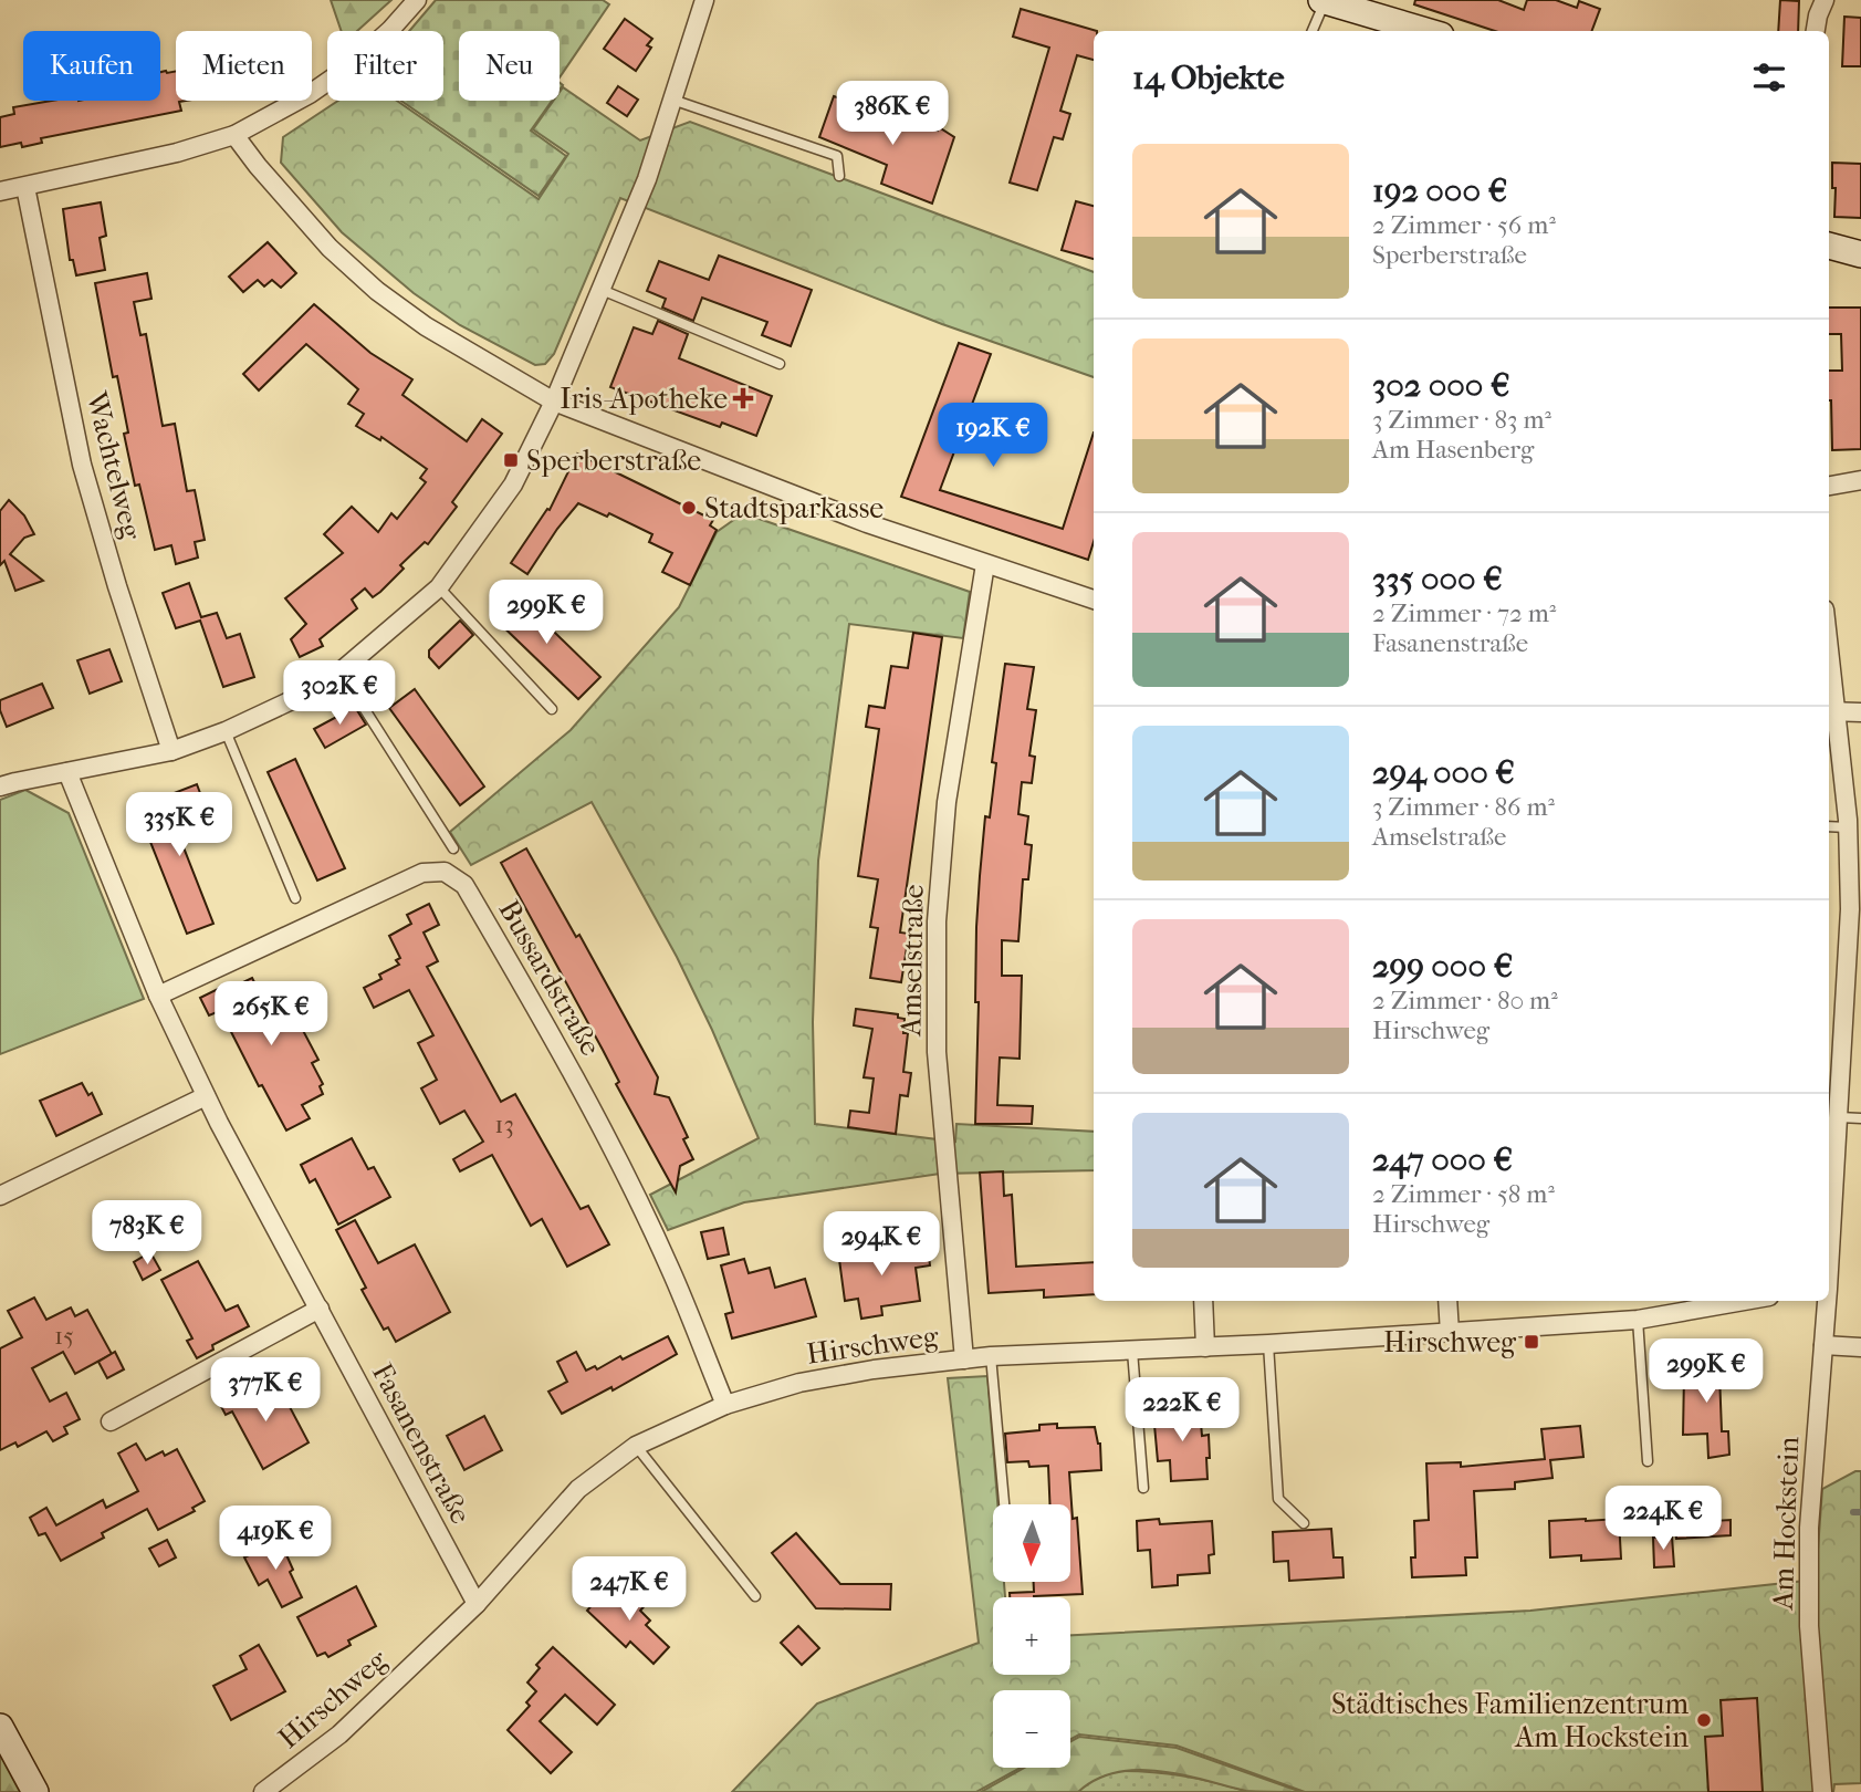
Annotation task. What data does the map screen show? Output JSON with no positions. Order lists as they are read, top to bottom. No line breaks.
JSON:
{"streets":{"street":["Wachtelweg","Amselstraße","Bussardstraße","Hirschweg","Fasanenstraße","Am Hockstein"]},"crossings":[["Amselstraße","Hirschweg"],["Bussardstraße","Hirschweg"],["Bussardstraße","Fasanenstraße"],["Hirschweg","Fasanenstraße"]],"places":{"health":["Iris-Apotheke"],"transit":["Sperberstraße","Hirschweg"],"other":["Stadtsparkasse","Städtisches Familienzentrum Am Hockstein"]},"house_numbers":["13","15"],"north":"bottom","page":{"chip":["Kaufen","Mieten","Filter","Neu"],"heading":"14 Objekte","price":["386K €","192K €","299K €","302K €","335K €","265K €","783K €","294K €","299K €","377K €","222K €","224K €","419K €","247K €"],"list":[{"name":"192 000 €","note":"2 Zimmer · 56 m² · Sperberstraße"},{"name":"302 000 €","note":"3 Zimmer · 83 m² · Am Hasenberg"},{"name":"335 000 €","note":"2 Zimmer · 72 m² · Fasanenstraße"},{"name":"294 000 €","note":"3 Zimmer · 86 m² · Amselstraße"},{"name":"299 000 €","note":"2 Zimmer · 80 m² · Hirschweg"},{"name":"247 000 €","note":"2 Zimmer · 58 m² · Hirschweg"}],"map_buttons":["+","−"]}}
